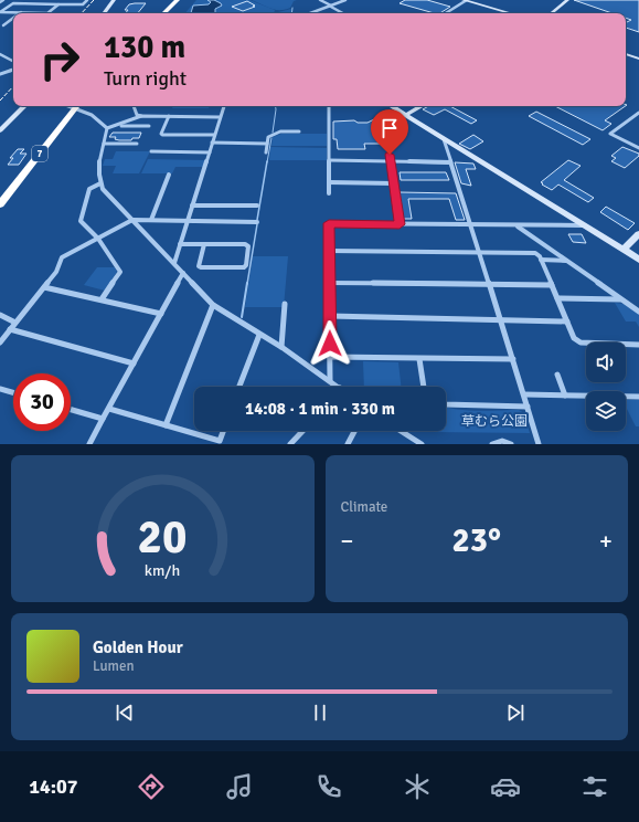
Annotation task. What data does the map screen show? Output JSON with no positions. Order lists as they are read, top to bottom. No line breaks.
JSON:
{"streets":{"highway":["7"]},"parks":["草むら公園"],"page":{"turn":["130 m","Turn right"],"limit":"30","trip":"14:08 · 1 min · 330 m","tile":"Climate","heat":["−","23°","+"],"song":["Golden Hour","Lumen"],"tabs":"14:07","gauge":["20","km/h"]}}
